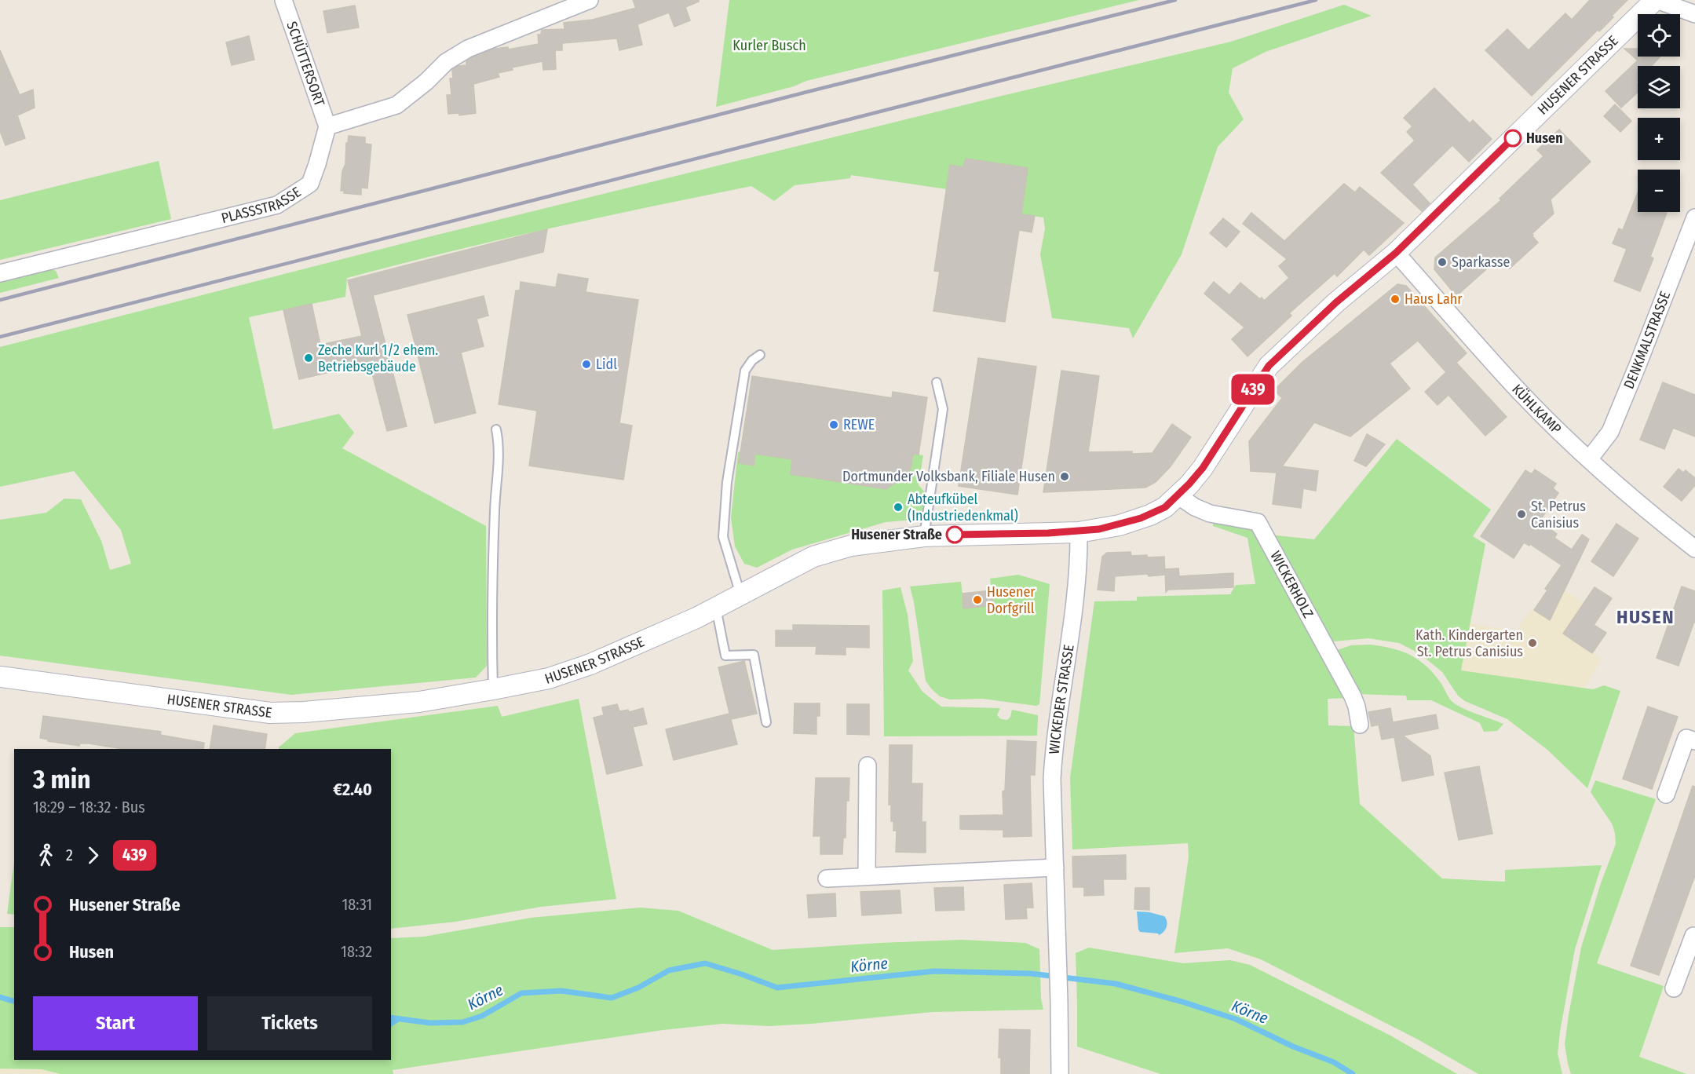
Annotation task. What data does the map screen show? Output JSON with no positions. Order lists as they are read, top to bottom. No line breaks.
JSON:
{"streets":{"street":["SCHÜTTERSORT","HUSENER STRASSE","PLASSSTRASSE","DENKMALSTRASSE","KÜHLKAMP","WICKERHOLZ","WICKEDER STRASSE"]},"crossings":[["SCHÜTTERSORT","PLASSSTRASSE"],["HUSENER STRASSE","KÜHLKAMP"],["HUSENER STRASSE","WICKERHOLZ"],["HUSENER STRASSE","WICKEDER STRASSE"],["DENKMALSTRASSE","KÜHLKAMP"]],"districts":["HUSEN"],"water":["Körne"],"parks":["Kurler Busch"],"places":["Husen","Sparkasse","Haus Lahr","Zeche Kurl 1/2 ehem. Betriebsgebäude","Lidl","REWE","Dortmunder Volksbank, Filiale Husen","Abteufkübel (Industriedenkmal)","St. Petrus Canisius","Husener Straße","Husener Dorfgrill","Kath. Kindergarten St. Petrus Canisius"],"lines":["bus line 439"],"page":{"on_map":"439","map_buttons":["+","−"],"heading":["3 min","18:29 – 18:32 · Bus","€2.40"],"legs":["2","439"],"list":[{"name":"Husener Straße","value":"18:31"},{"name":"Husen","value":"18:32"}],"buttons":["Start","Tickets"]}}
